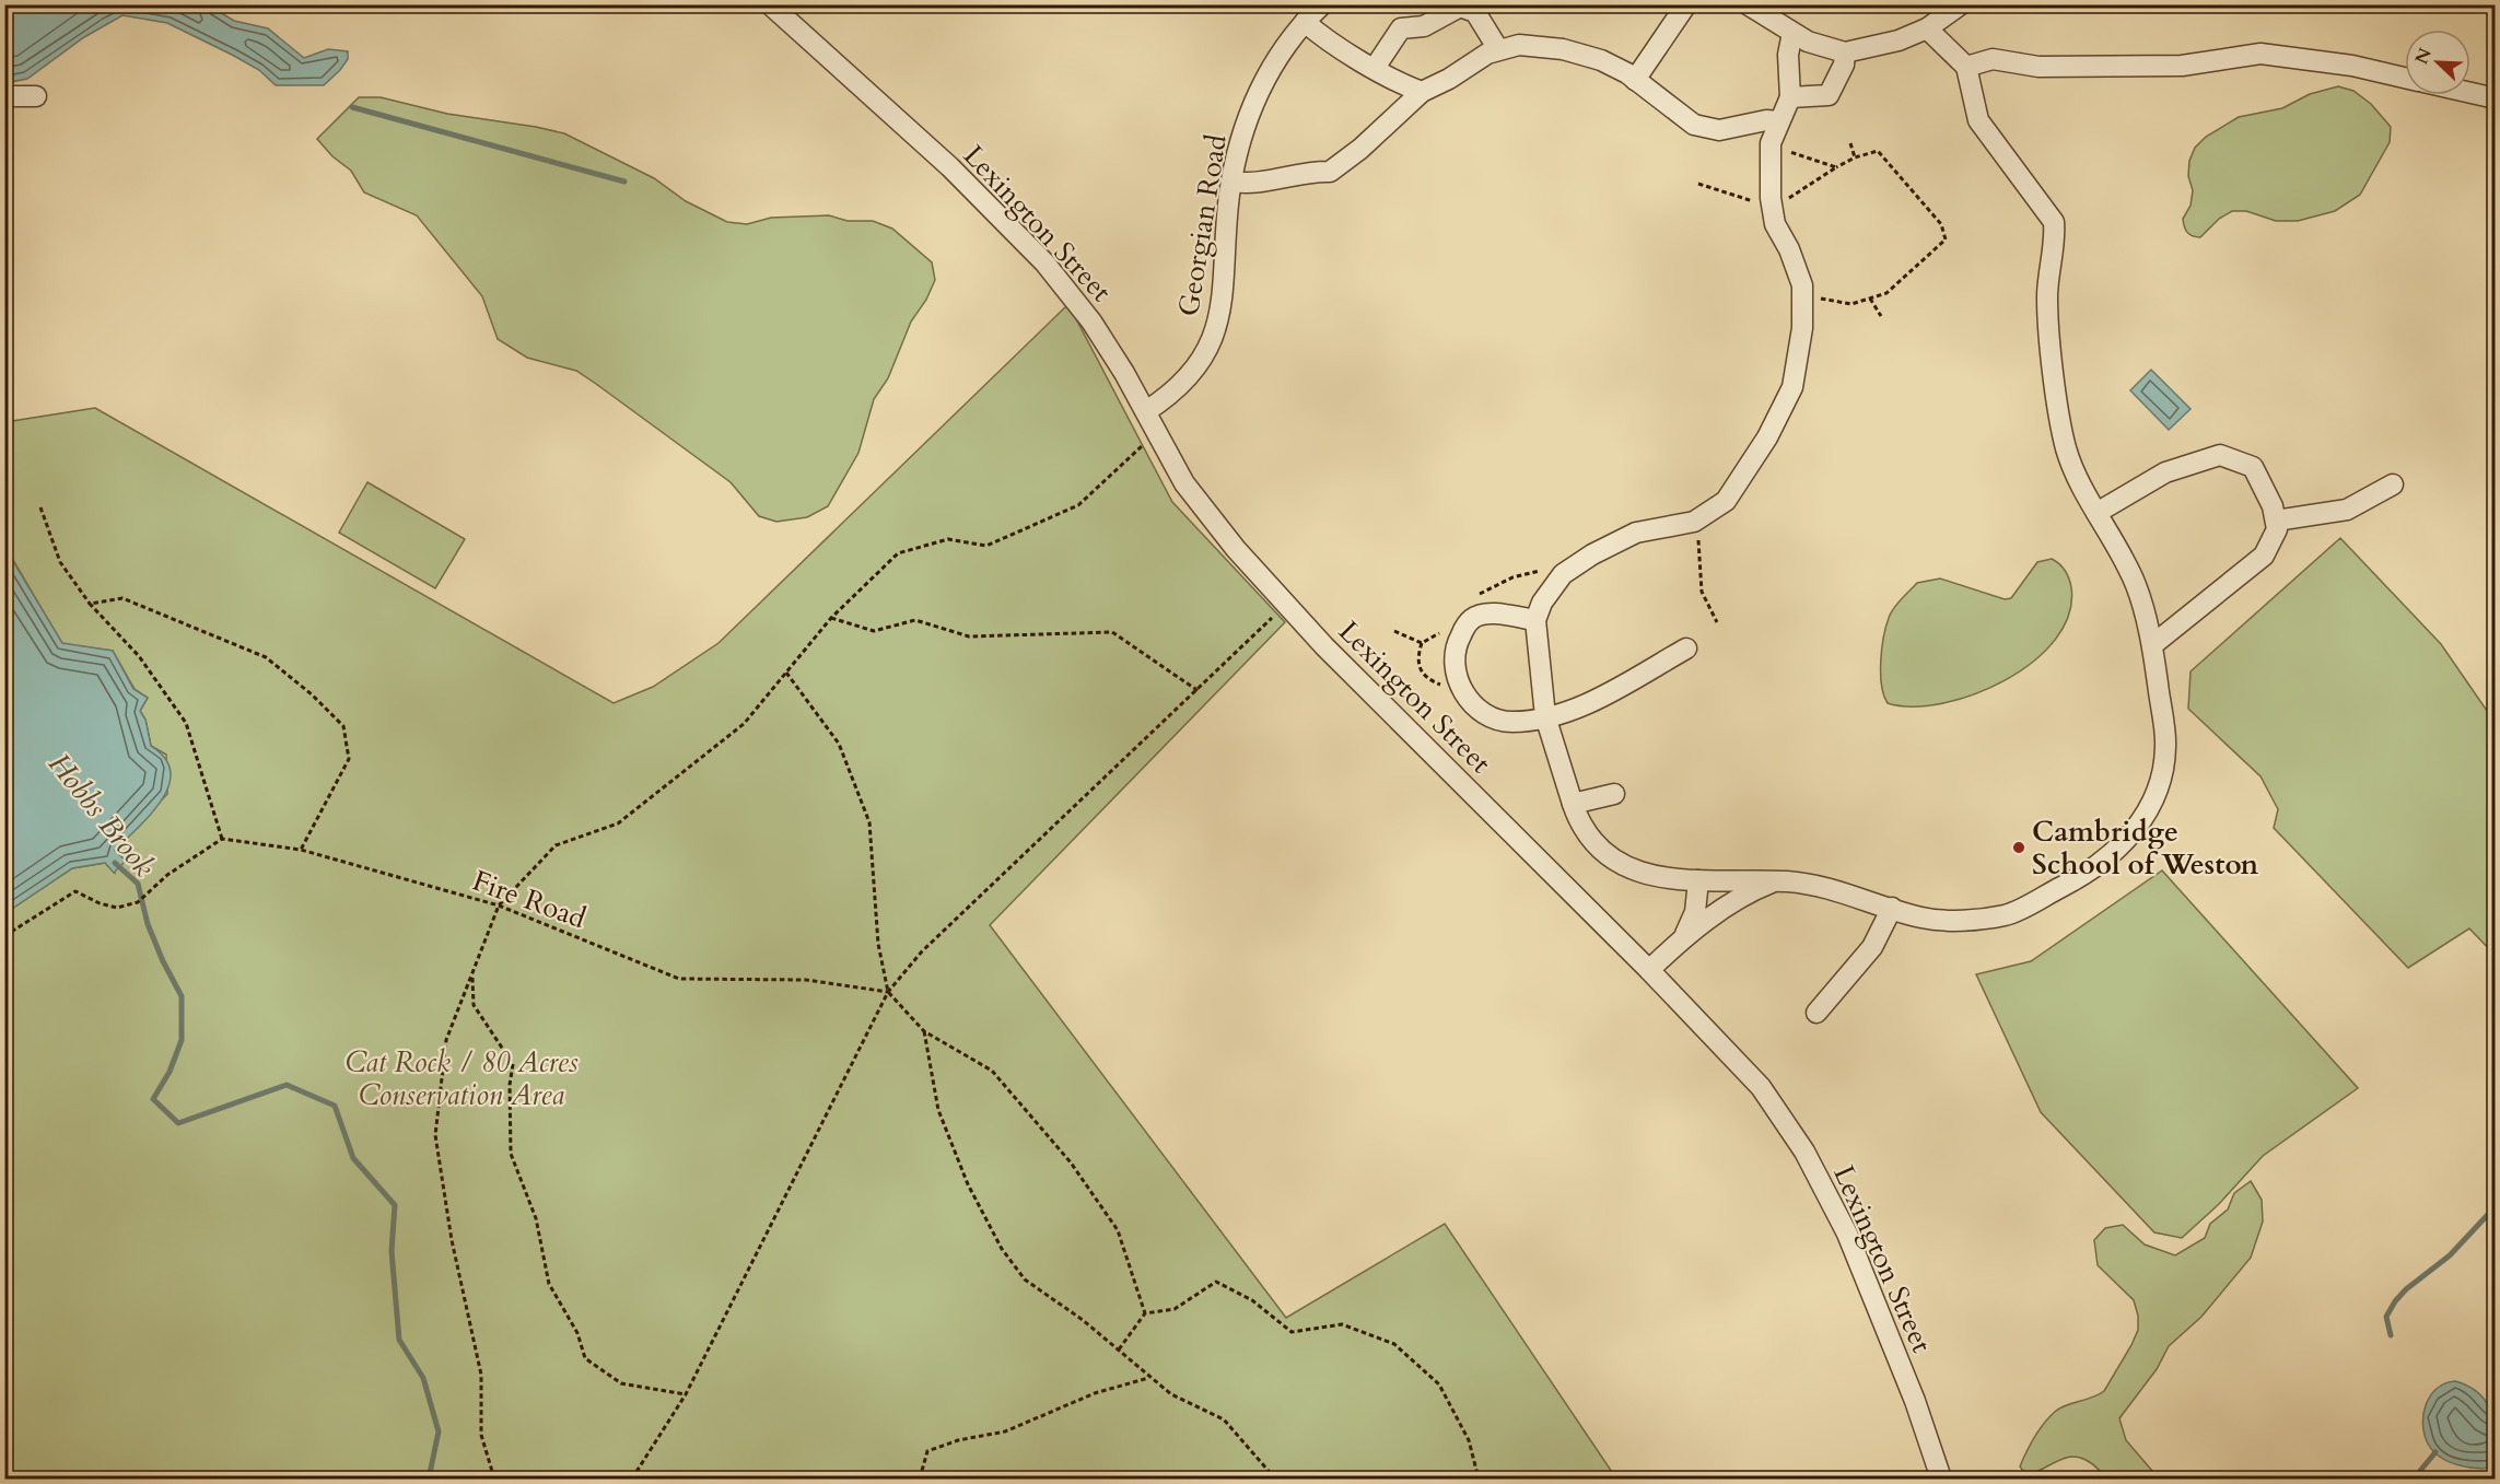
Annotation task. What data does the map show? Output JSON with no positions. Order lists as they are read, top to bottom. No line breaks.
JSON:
{"streets":{"street":["Lexington Street","Georgian Road"],"path":["Fire Road"]},"crossings":[["Lexington Street","Georgian Road"]],"water":["Hobbs Brook"],"parks":["Cat Rock / 80 Acres Conservation Area"],"places":["Cambridge School of Weston"],"north":"top left"}
